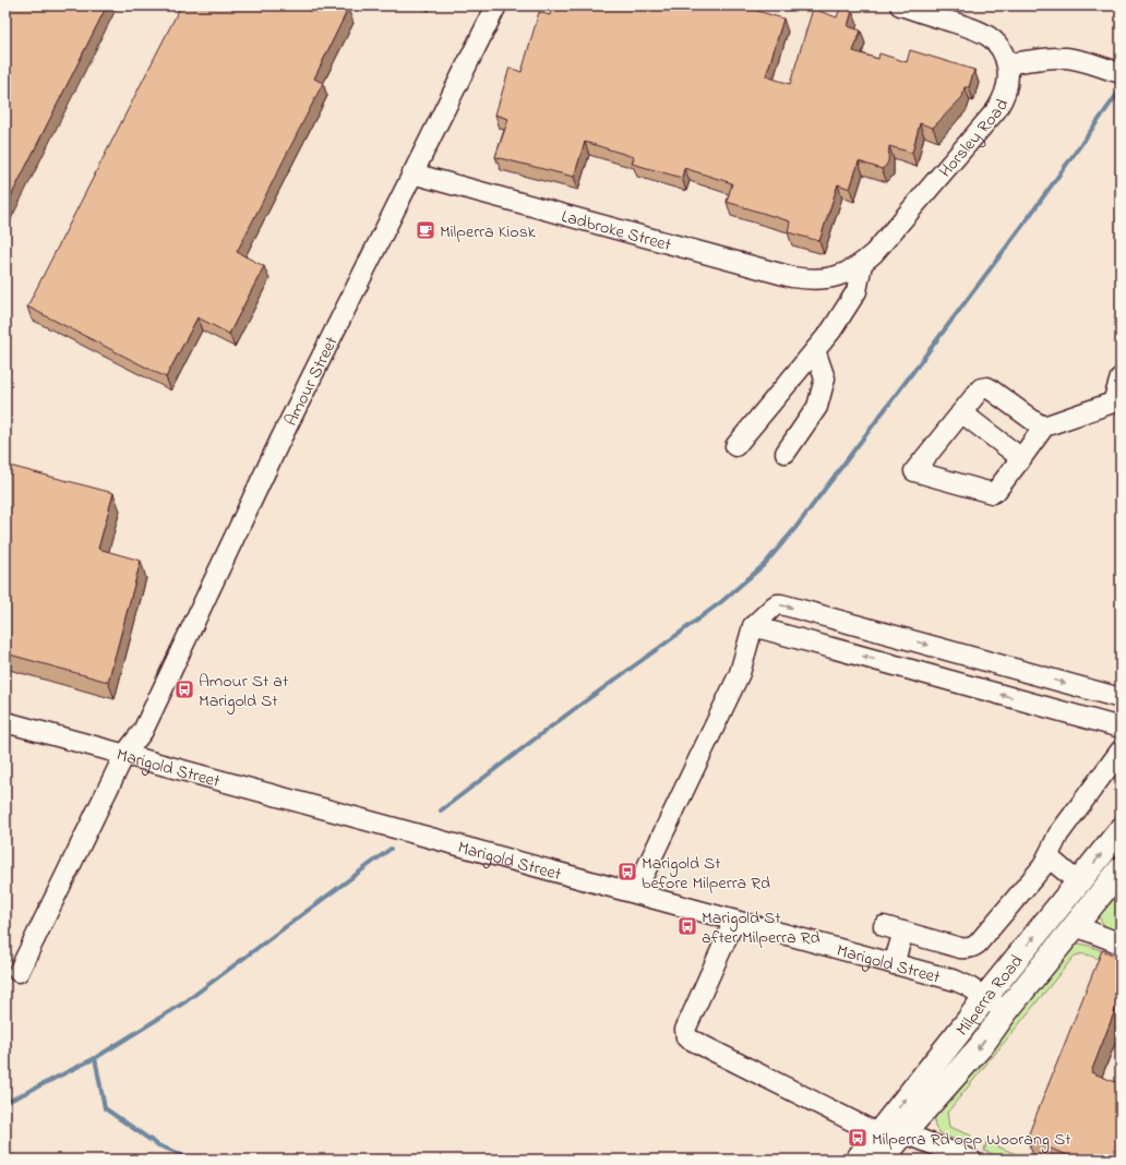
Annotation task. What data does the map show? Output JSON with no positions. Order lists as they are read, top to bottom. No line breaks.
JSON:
{"streets":{"highway":["Milperra Road"],"street":["Horsley Road","Ladbroke Street","Amour Street","Marigold Street"]},"crossings":[["Horsley Road","Ladbroke Street"],["Ladbroke Street","Amour Street"],["Amour Street","Marigold Street"],["Marigold Street","Milperra Road"]],"places":{"cafe":["Milperra Kiosk"],"bus stop":["Amour St at Marigold St","Marigold St before Milperra Rd","Marigold St after Milperra Rd","Milperra Rd opp Woorang St"]}}
